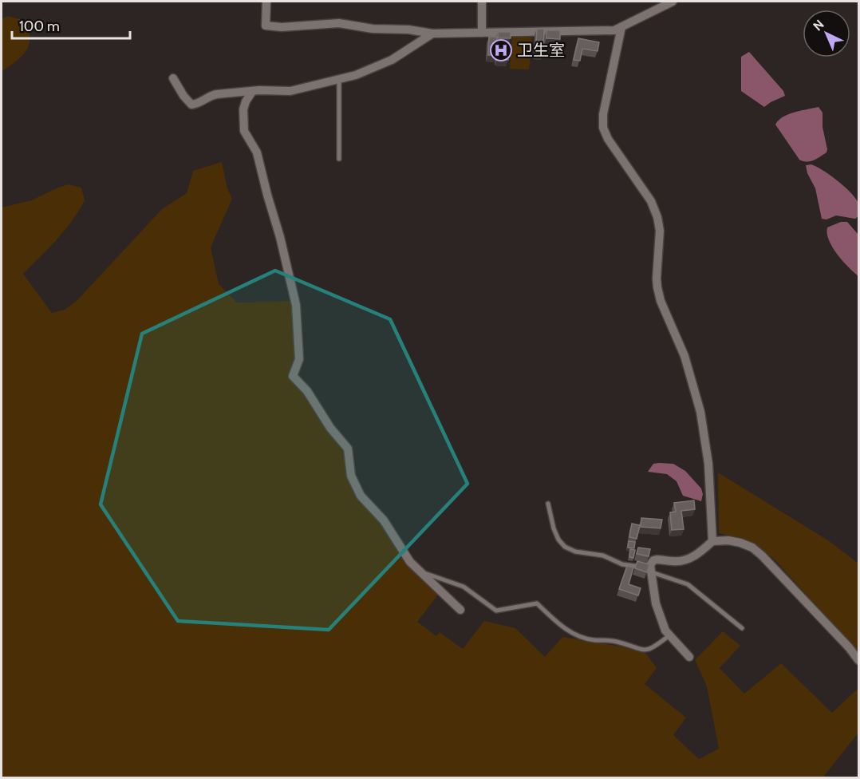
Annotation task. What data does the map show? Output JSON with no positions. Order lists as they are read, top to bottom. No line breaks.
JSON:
{"places":{"hospital":["卫生室"]},"scale_bar":"100 m","north":"top left"}
